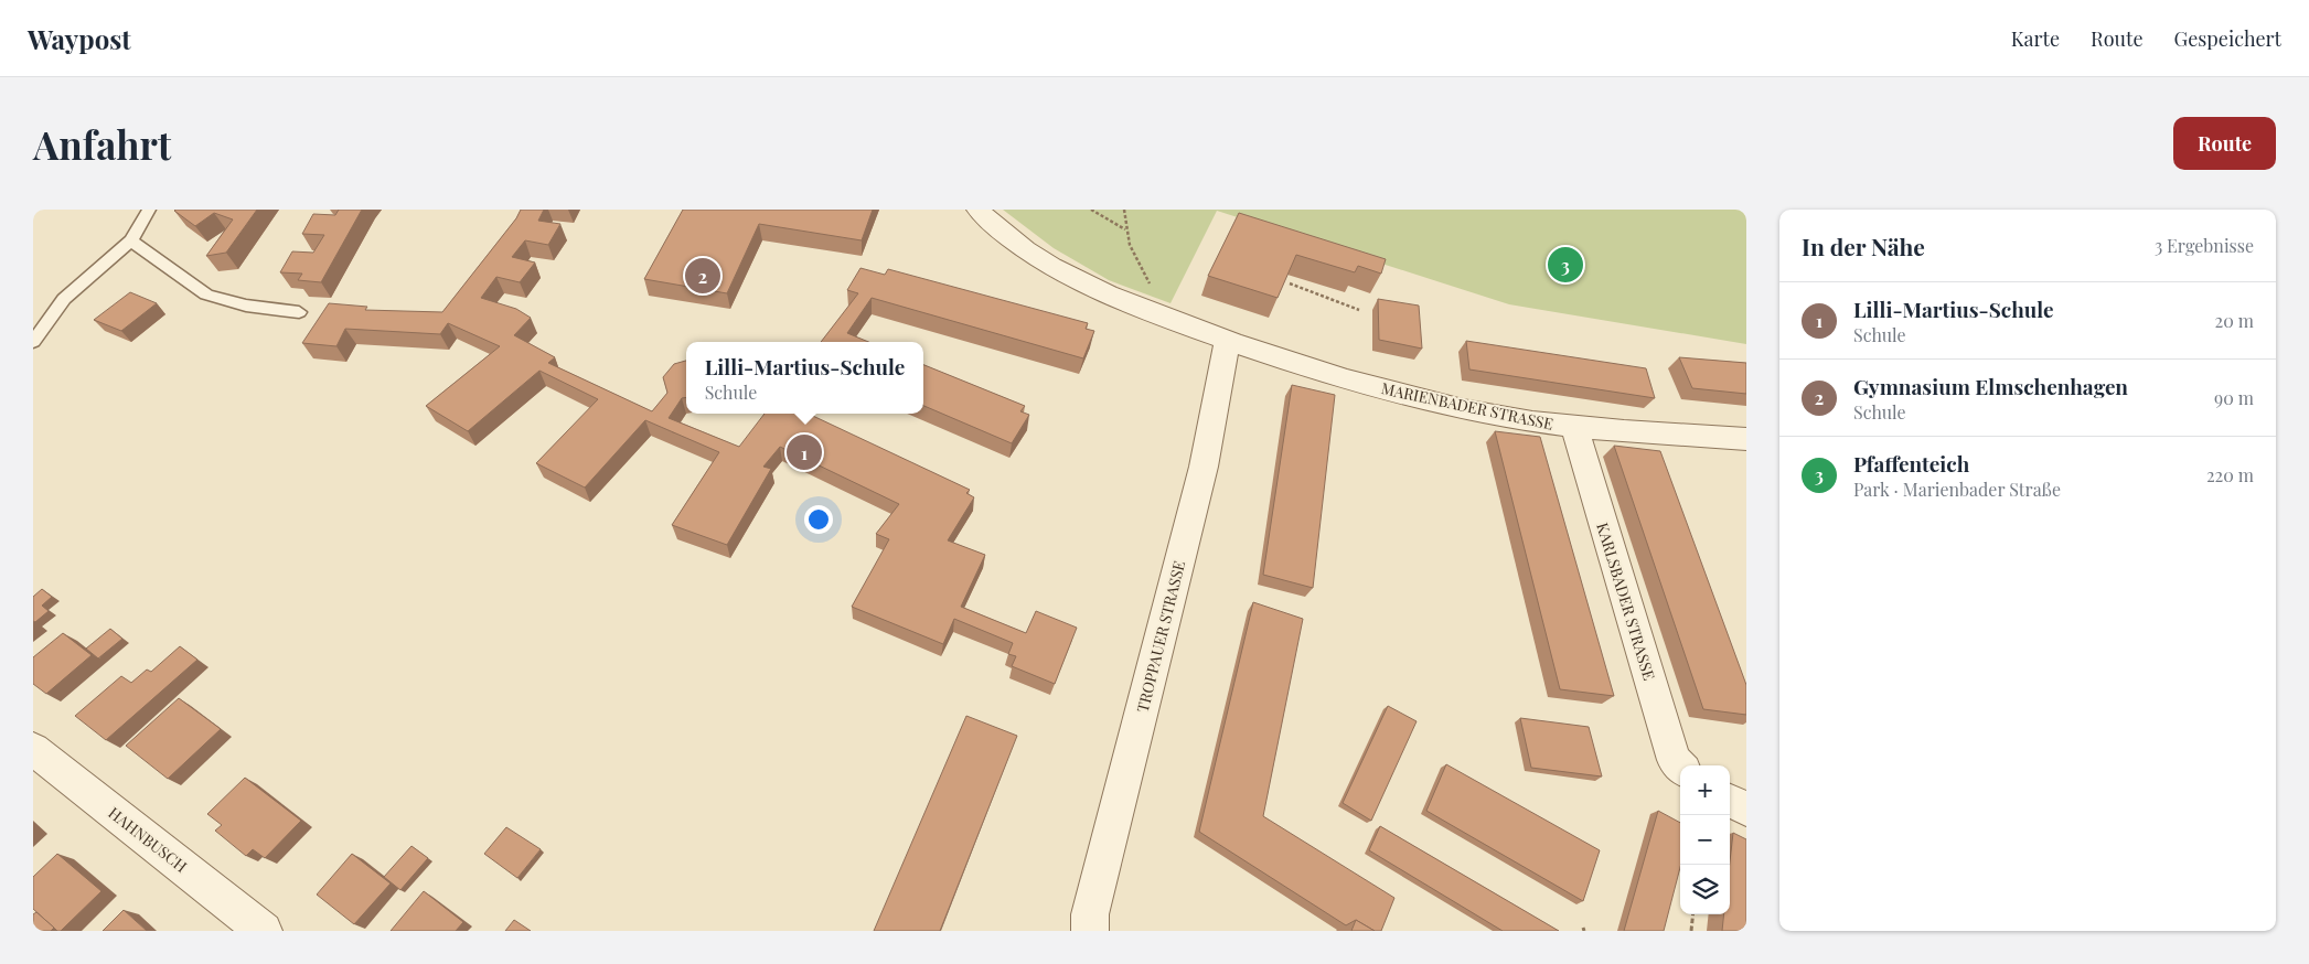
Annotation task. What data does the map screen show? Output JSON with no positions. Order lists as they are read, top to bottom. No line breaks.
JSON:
{"streets":{"street":["MARIENBADER STRASSE","KARLSBADER STRASSE","TROPPAUER STRASSE","HAHNBUSCH"]},"crossings":[["MARIENBADER STRASSE","KARLSBADER STRASSE"],["MARIENBADER STRASSE","TROPPAUER STRASSE"]],"page":{"header":"Waypost","nav":["Karte","Route","Gespeichert"],"buttons":"Route","title":"Anfahrt","heading":["In der Nähe","3 Ergebnisse"],"pins":["3","2","1"],"list":[{"mark":"1","name":"Lilli-Martius-Schule","note":"Schule","value":"20 m"},{"mark":"2","name":"Gymnasium Elmschenhagen","note":"Schule","value":"90 m"},{"mark":"3","name":"Pfaffenteich","note":"Park · Marienbader Straße","value":"220 m"}],"popup":["Lilli-Martius-Schule","Schule"],"map_buttons":["+","−"]}}
